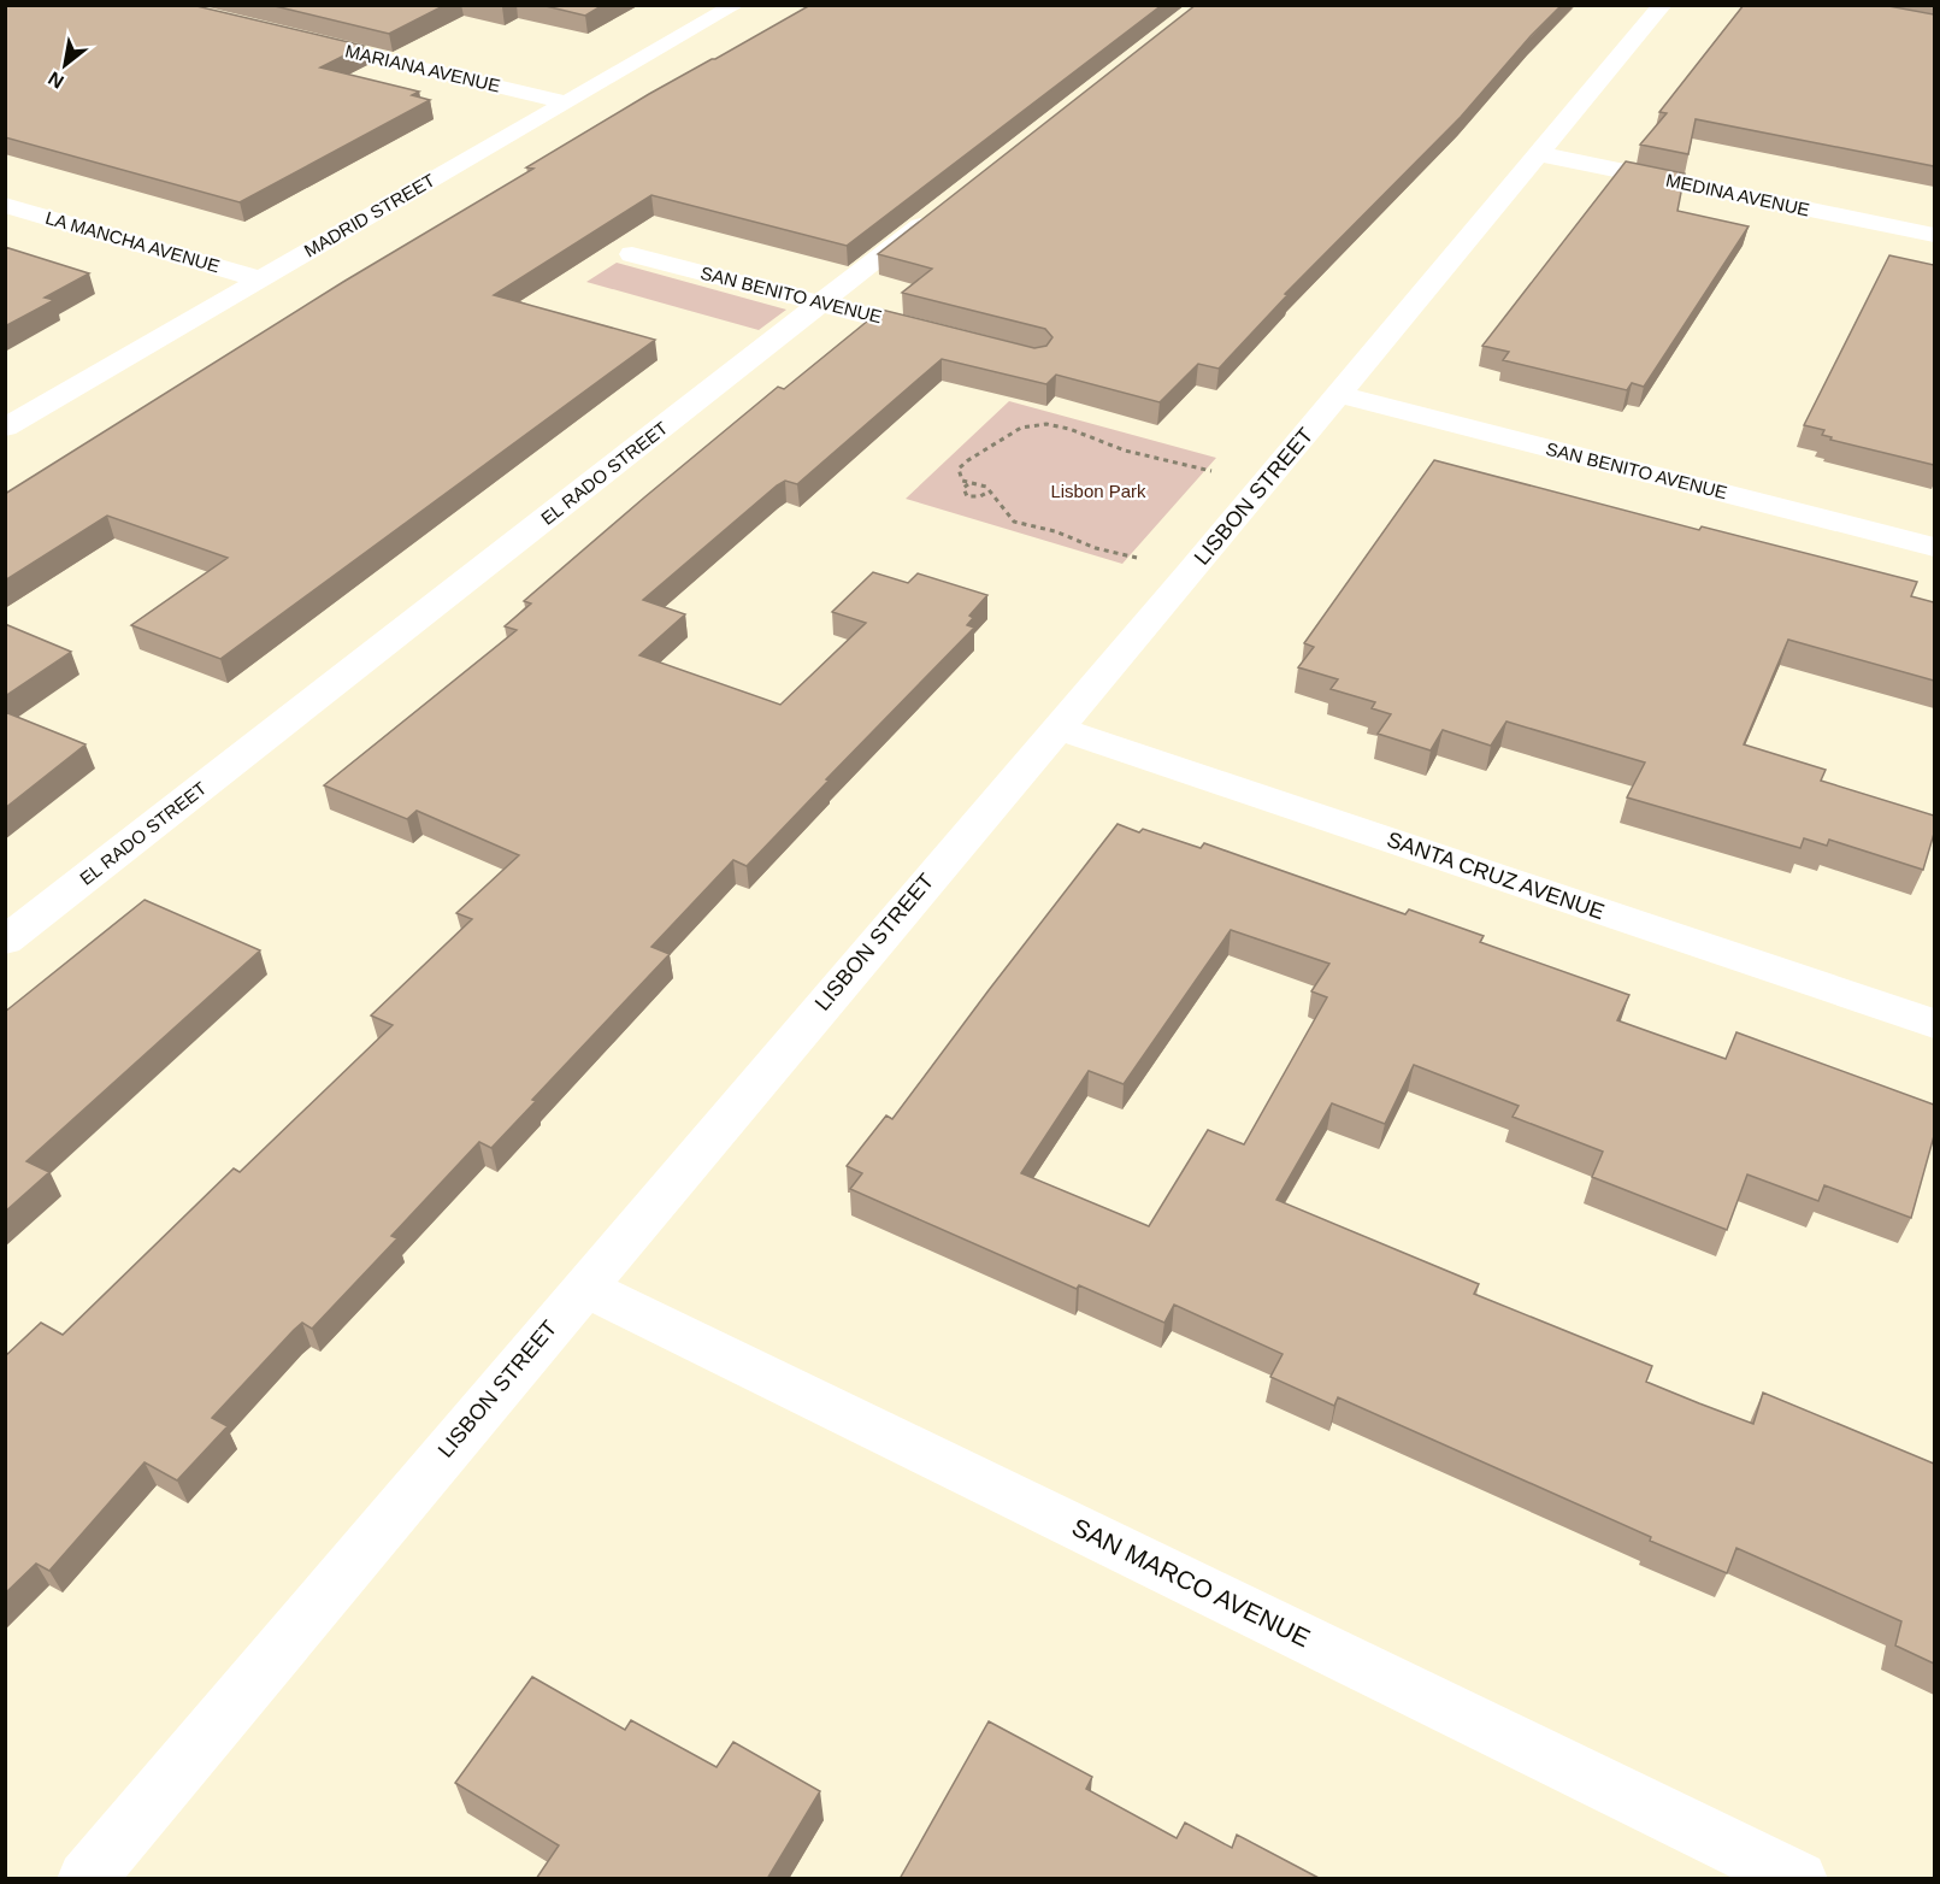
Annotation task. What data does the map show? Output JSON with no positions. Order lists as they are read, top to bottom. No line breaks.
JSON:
{"streets":{"street":["MARIANA AVENUE","MEDINA AVENUE","MADRID STREET","LA MANCHA AVENUE","SAN BENITO AVENUE","EL RADO STREET","LISBON STREET","SANTA CRUZ AVENUE","SAN MARCO AVENUE"]},"crossings":[["MARIANA AVENUE","MADRID STREET"],["MEDINA AVENUE","LISBON STREET"],["MADRID STREET","LA MANCHA AVENUE"],["SAN BENITO AVENUE","EL RADO STREET"],["SAN BENITO AVENUE","LISBON STREET"],["LISBON STREET","SANTA CRUZ AVENUE"],["LISBON STREET","SAN MARCO AVENUE"]],"parks":["Lisbon Park"],"north":"bottom left"}
